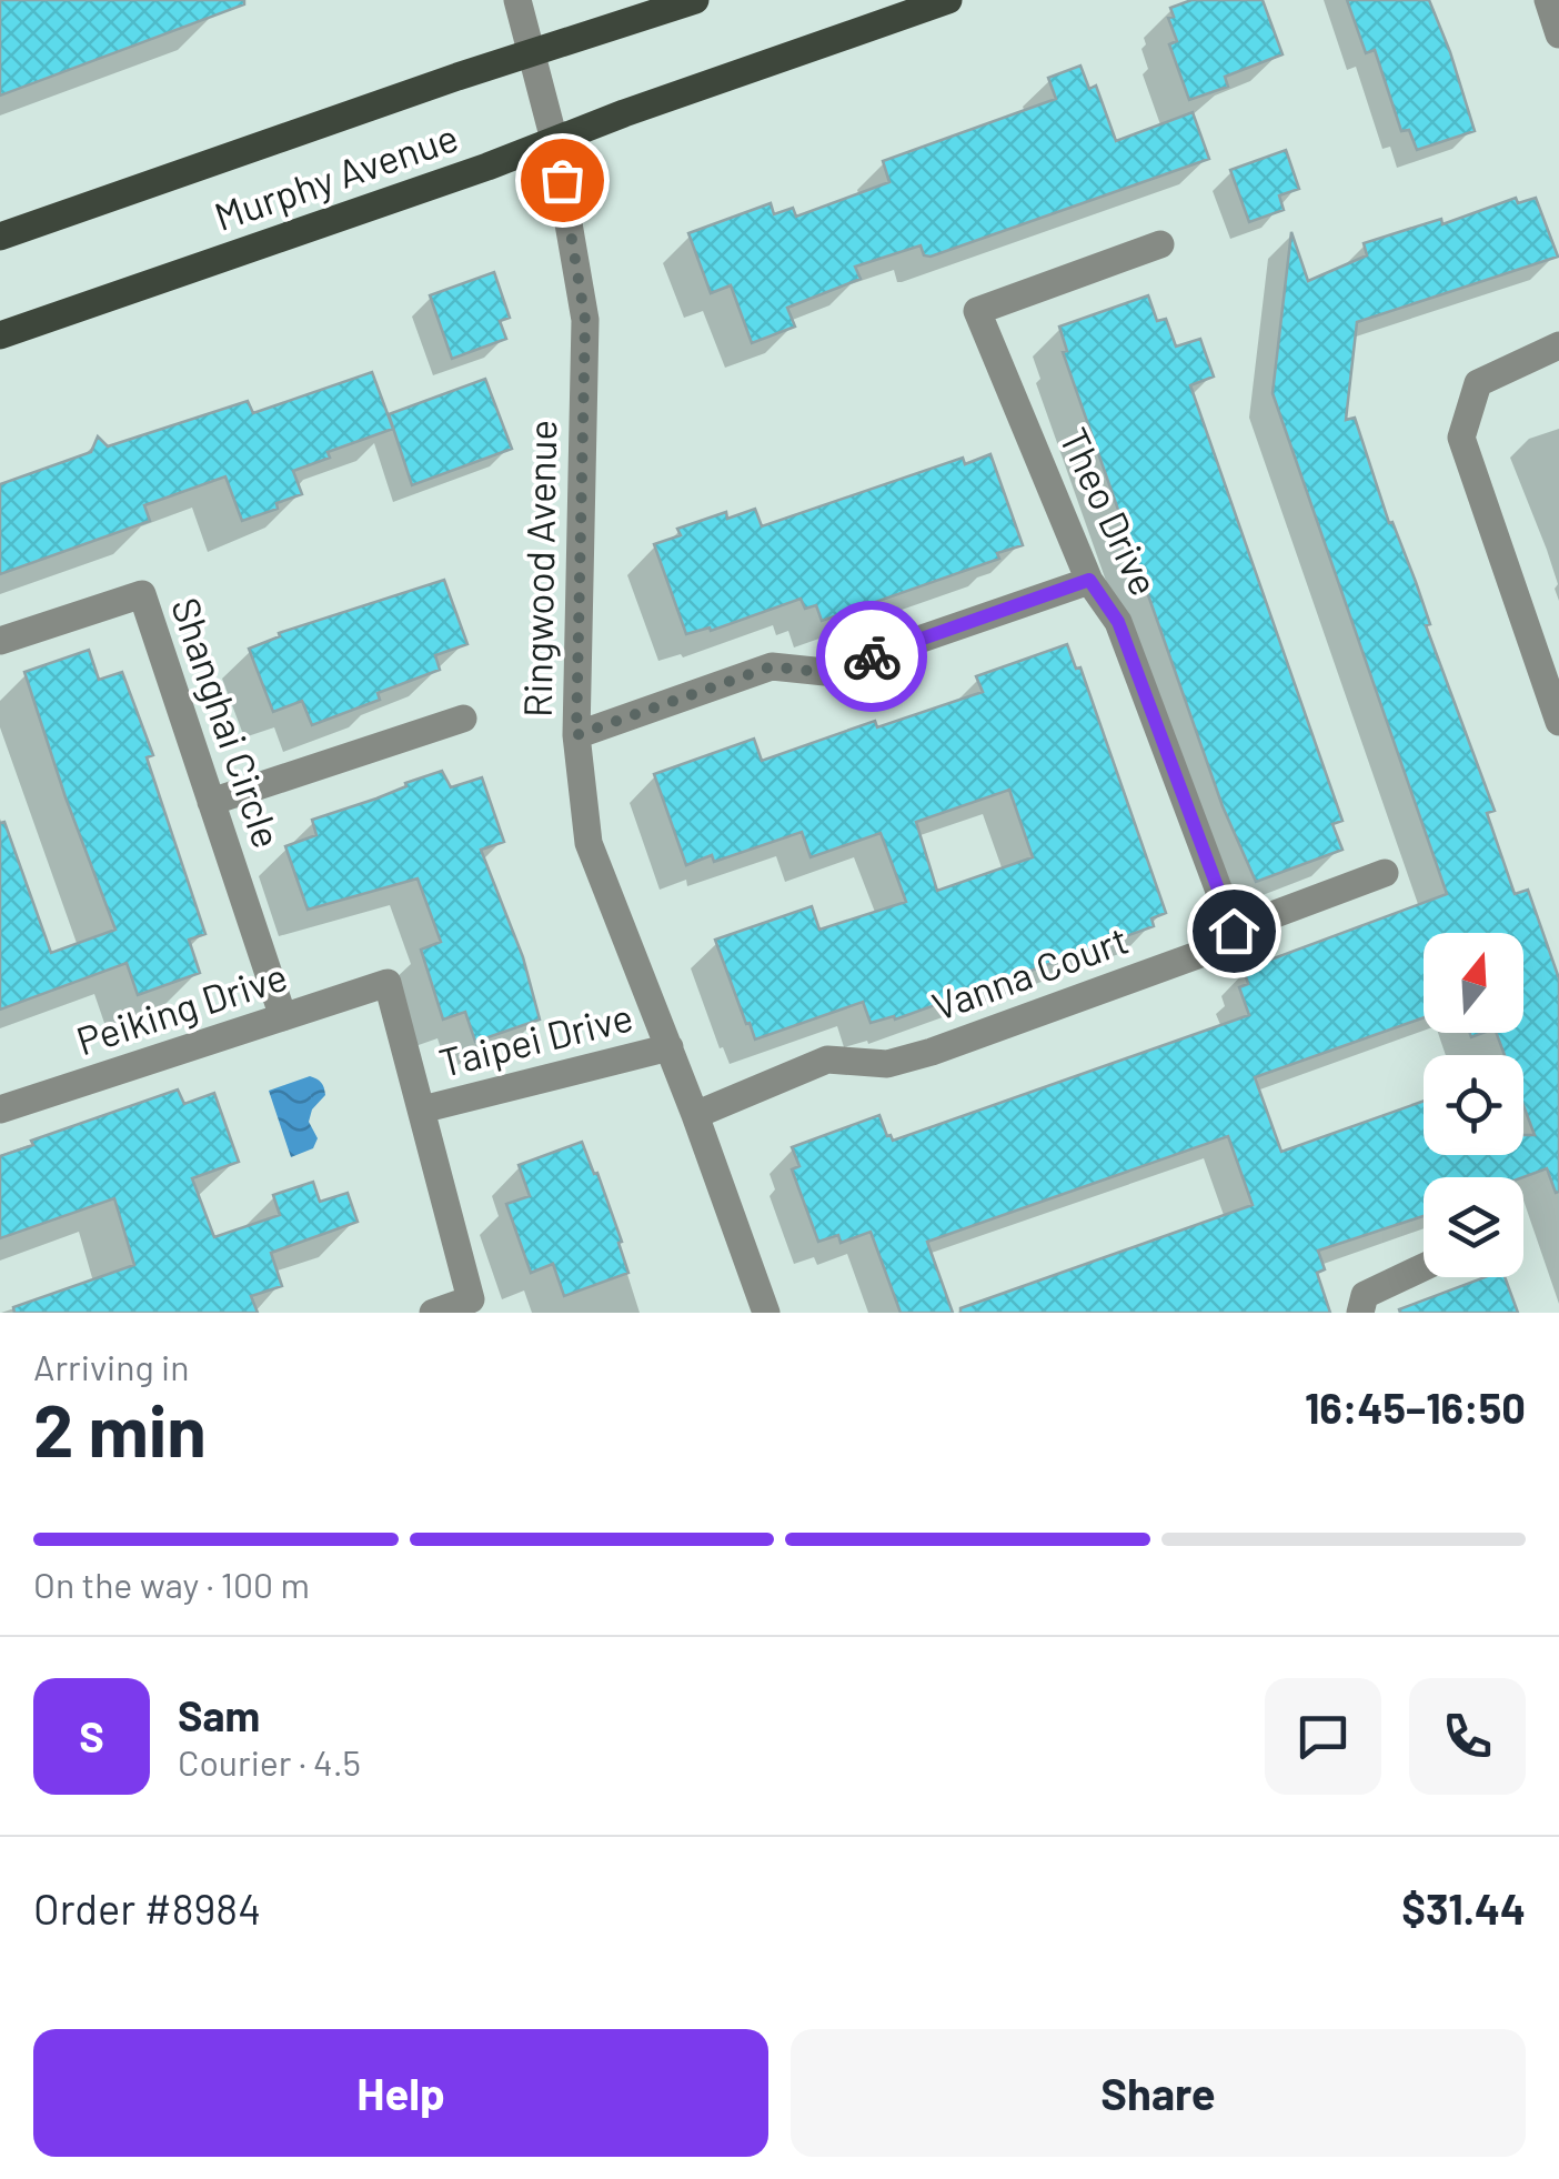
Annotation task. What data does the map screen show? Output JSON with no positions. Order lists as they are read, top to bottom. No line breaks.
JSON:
{"streets":{"main road":["Murphy Avenue"],"street":["Theo Drive","Ringwood Avenue","Shanghai Circle","Vanna Court","Peiking Drive","Taipei Drive"]},"crossings":[["Murphy Avenue","Ringwood Avenue"],["Theo Drive","Vanna Court"],["Ringwood Avenue","Vanna Court"],["Ringwood Avenue","Taipei Drive"],["Shanghai Circle","Peiking Drive"],["Peiking Drive","Taipei Drive"]],"north":"top","page":{"heading":["2 min","Arriving in","16:45–16:50"],"panel":["Sam","Courier · 4.5","Order #8984","$31.44"],"bar":"On the way · 100 m","round":"S","buttons":["Help","Share"]}}
